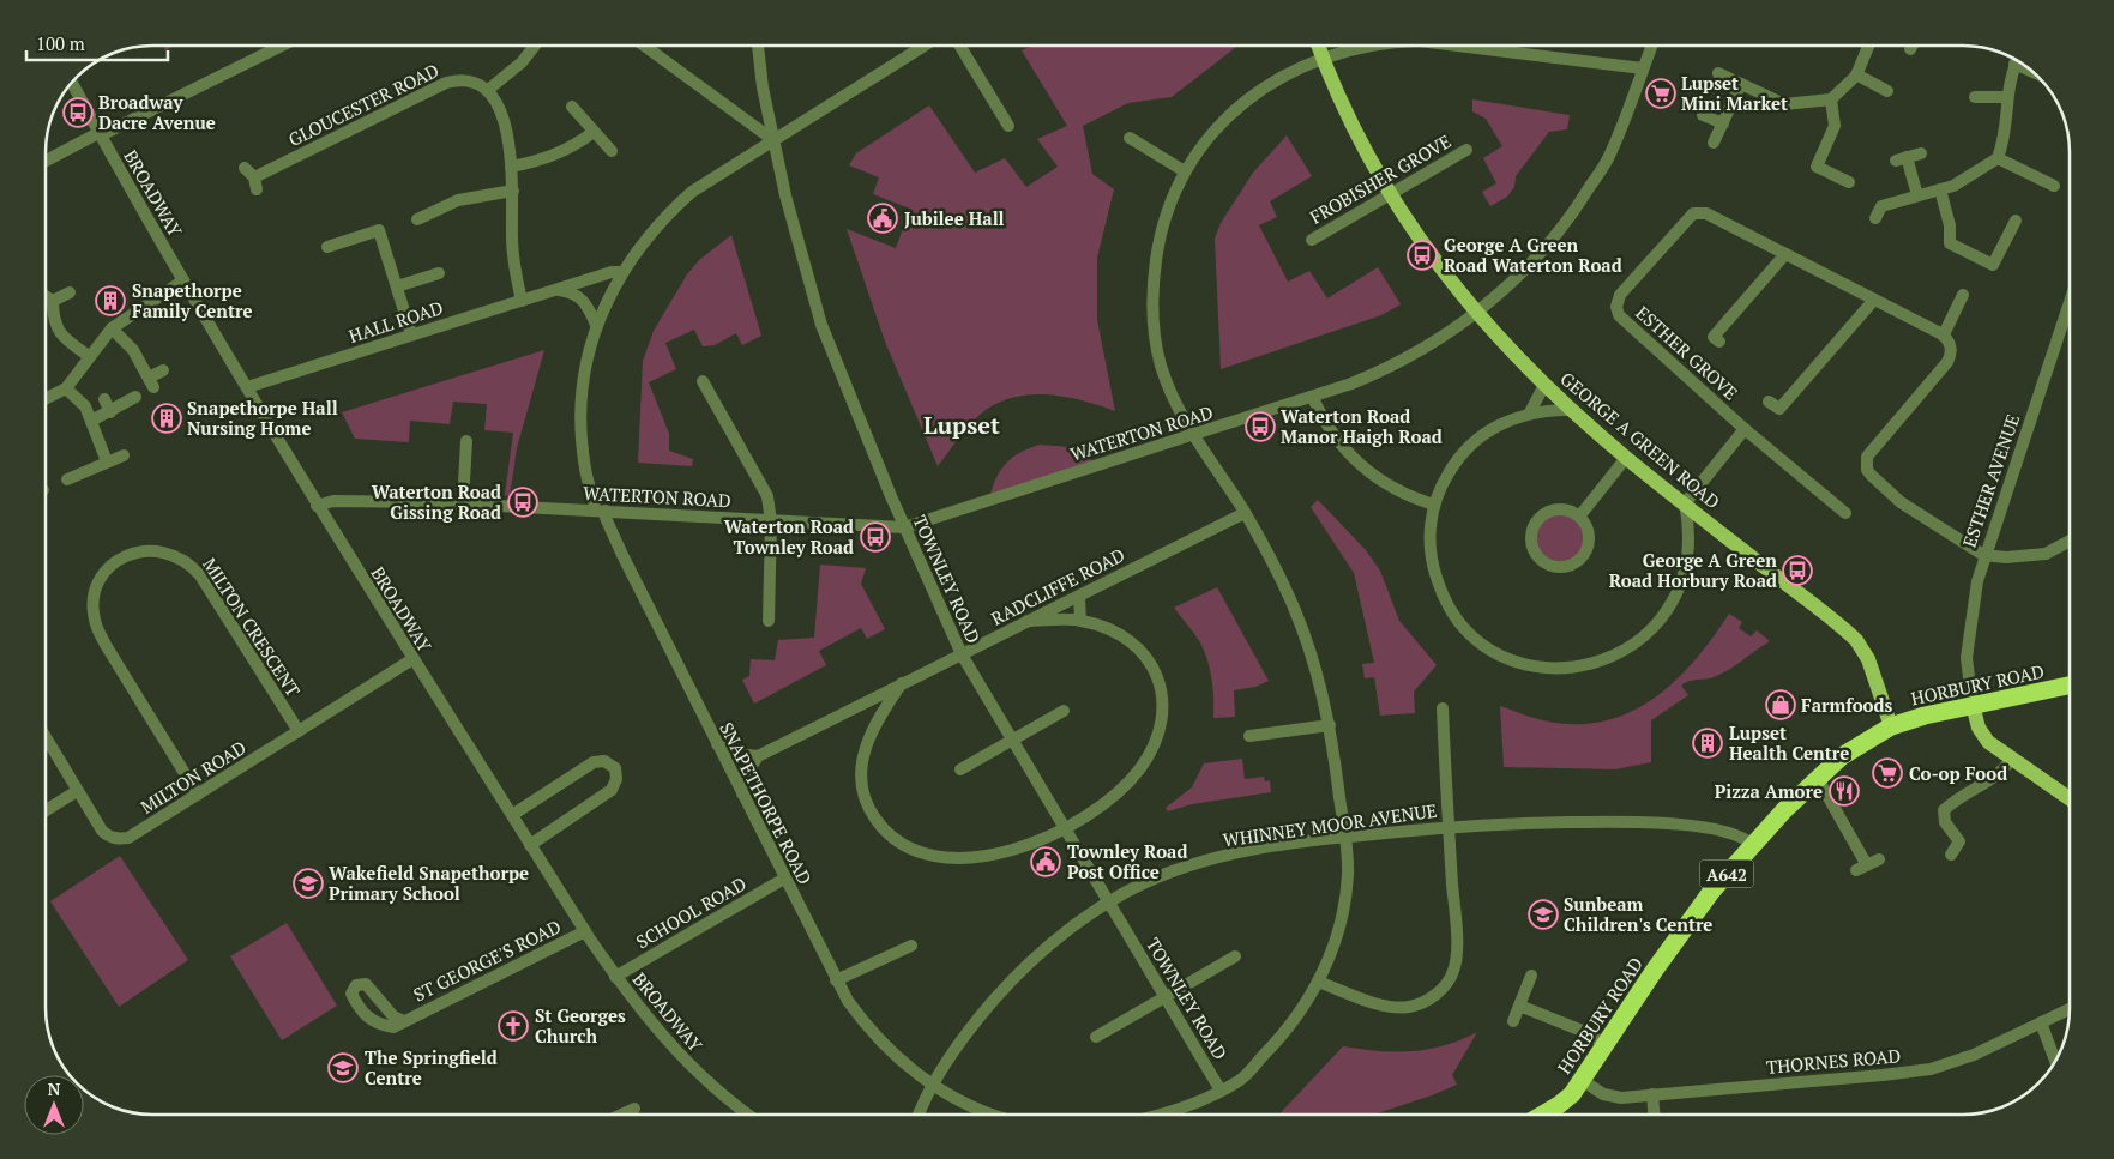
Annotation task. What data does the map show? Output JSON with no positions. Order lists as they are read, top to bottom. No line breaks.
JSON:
{"streets":{"highway":["HORBURY ROAD","A642"],"main road":["GEORGE A GREEN ROAD"],"street":["GLOUCESTER ROAD","FROBISHER GROVE","BROADWAY","HALL ROAD","ESTHER GROVE","WATERTON ROAD","ESTHER AVENUE","TOWNLEY ROAD","RADCLIFFE ROAD","MILTON CRESCENT","MILTON ROAD","SNAPETHORPE ROAD","WHINNEY MOOR AVENUE","SCHOOL ROAD","ST GEORGE'S ROAD","THORNES ROAD"]},"crossings":[["FROBISHER GROVE","GEORGE A GREEN ROAD"],["BROADWAY","HALL ROAD"],["BROADWAY","WATERTON ROAD"],["BROADWAY","MILTON ROAD"],["BROADWAY","SCHOOL ROAD"],["BROADWAY","ST GEORGE'S ROAD"],["HALL ROAD","SNAPETHORPE ROAD"],["WATERTON ROAD","GEORGE A GREEN ROAD"],["WATERTON ROAD","TOWNLEY ROAD"],["WATERTON ROAD","SNAPETHORPE ROAD"],["GEORGE A GREEN ROAD","HORBURY ROAD"],["ESTHER AVENUE","HORBURY ROAD"],["TOWNLEY ROAD","RADCLIFFE ROAD"],["TOWNLEY ROAD","SNAPETHORPE ROAD"],["TOWNLEY ROAD","WHINNEY MOOR AVENUE"],["MILTON CRESCENT","MILTON ROAD"],["HORBURY ROAD","WHINNEY MOOR AVENUE"],["HORBURY ROAD","THORNES ROAD"],["SNAPETHORPE ROAD","WHINNEY MOOR AVENUE"],["SNAPETHORPE ROAD","SCHOOL ROAD"]],"districts":["Lupset"],"places":{"supermarket":["Lupset Mini Market","Co-op Food"],"bus stop":["Broadway Dacre Avenue","George A Green Road Waterton Road","Waterton Road Manor Haigh Road","Waterton Road Gissing Road","Waterton Road Townley Road","George A Green Road Horbury Road"],"public building":["Jubilee Hall","Townley Road Post Office"],"building":["Snapethorpe Family Centre","Snapethorpe Hall Nursing Home","Lupset Health Centre"],"shop":["Farmfoods"],"restaurant":["Pizza Amore"],"school or university":["Wakefield Snapethorpe Primary School","Sunbeam Children's Centre","The Springfield Centre"],"church":["St Georges Church"]},"scale_bar":"100 m","north":"top"}
